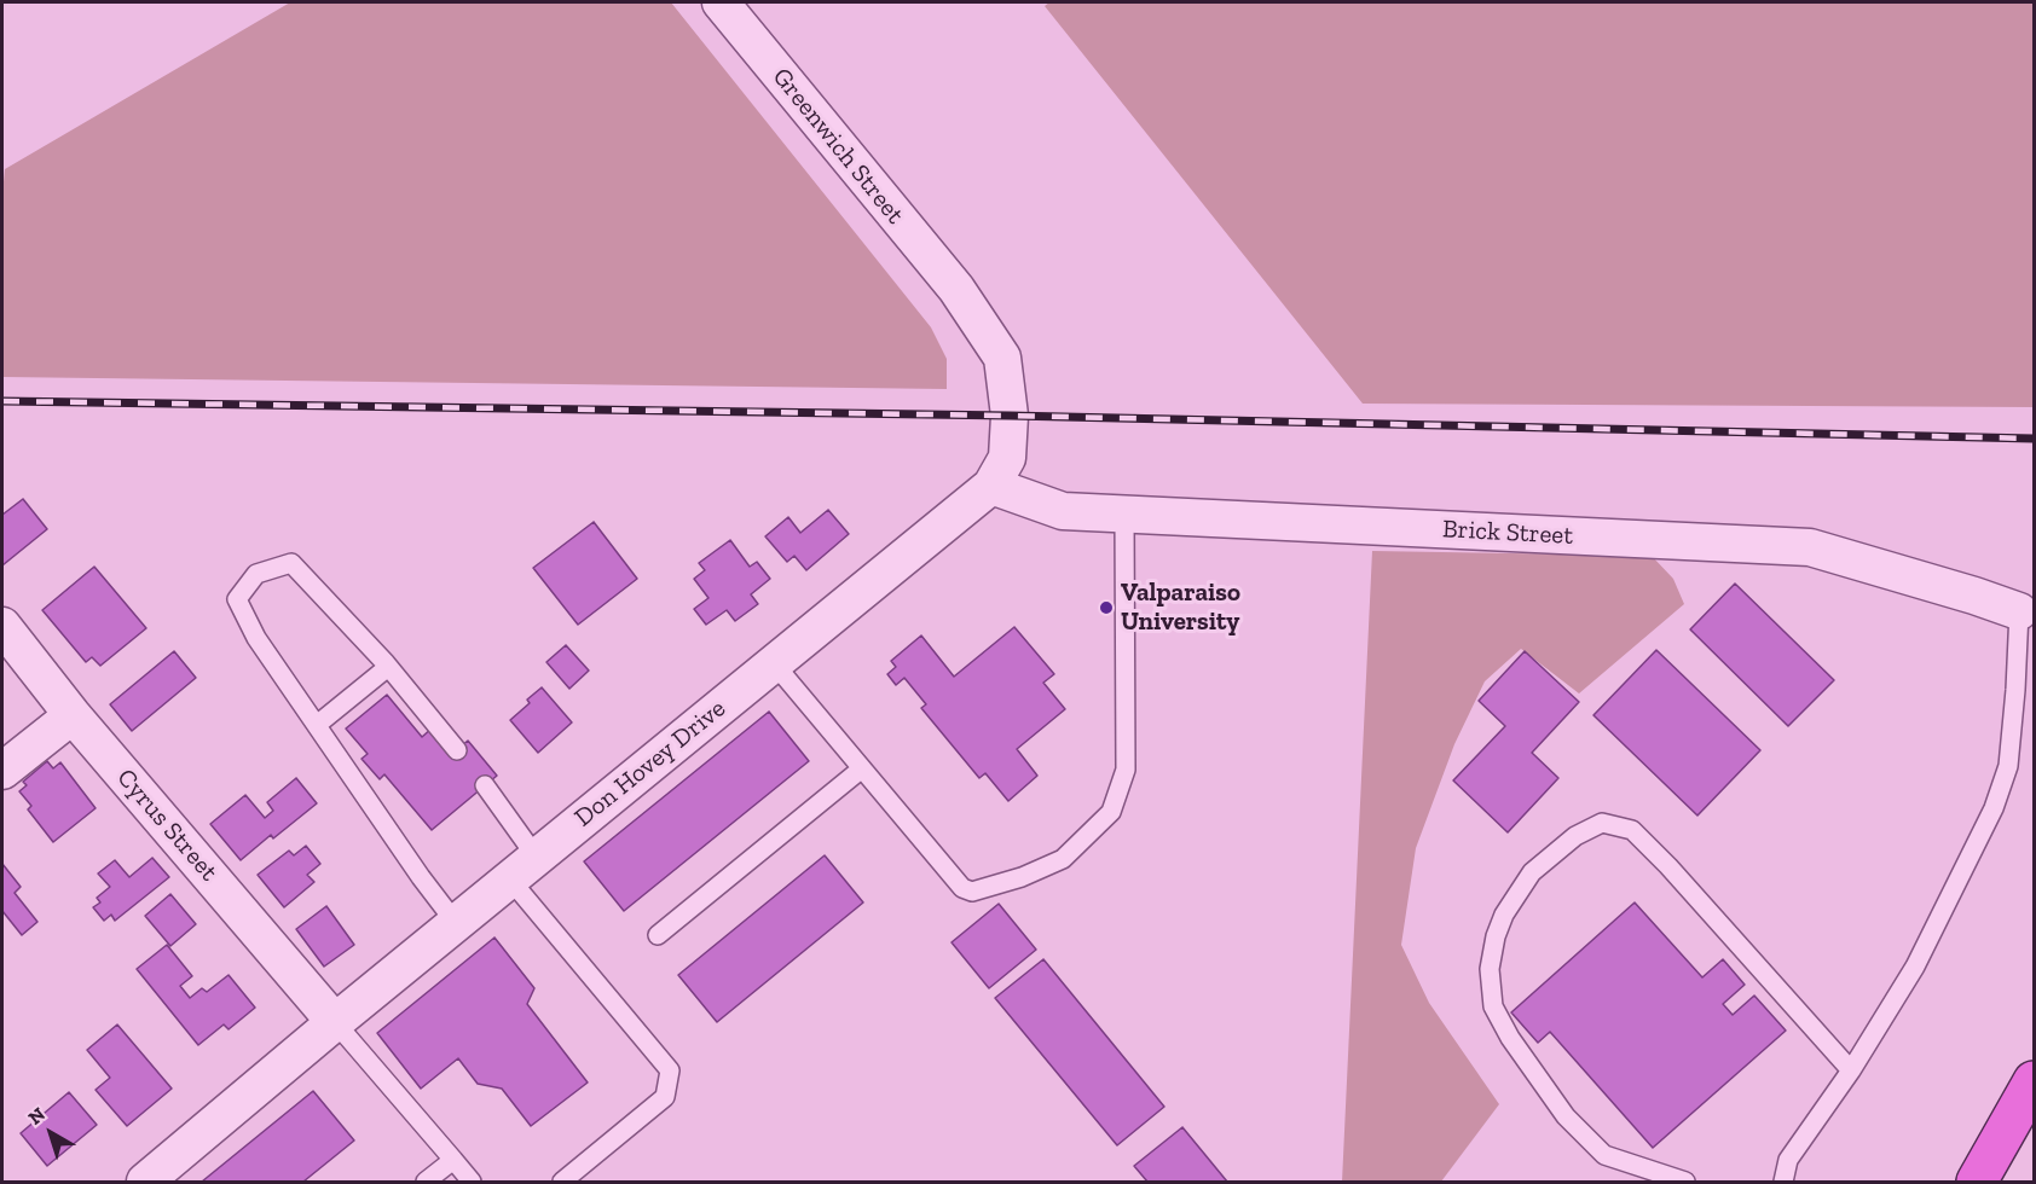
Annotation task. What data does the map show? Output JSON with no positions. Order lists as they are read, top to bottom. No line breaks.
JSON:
{"streets":{"street":["Greenwich Street","Brick Street","Don Hovey Drive","Cyrus Street"]},"crossings":[["Greenwich Street","Don Hovey Drive"],["Brick Street","Don Hovey Drive"],["Don Hovey Drive","Cyrus Street"]],"places":["Valparaiso University"],"north":"top left"}
